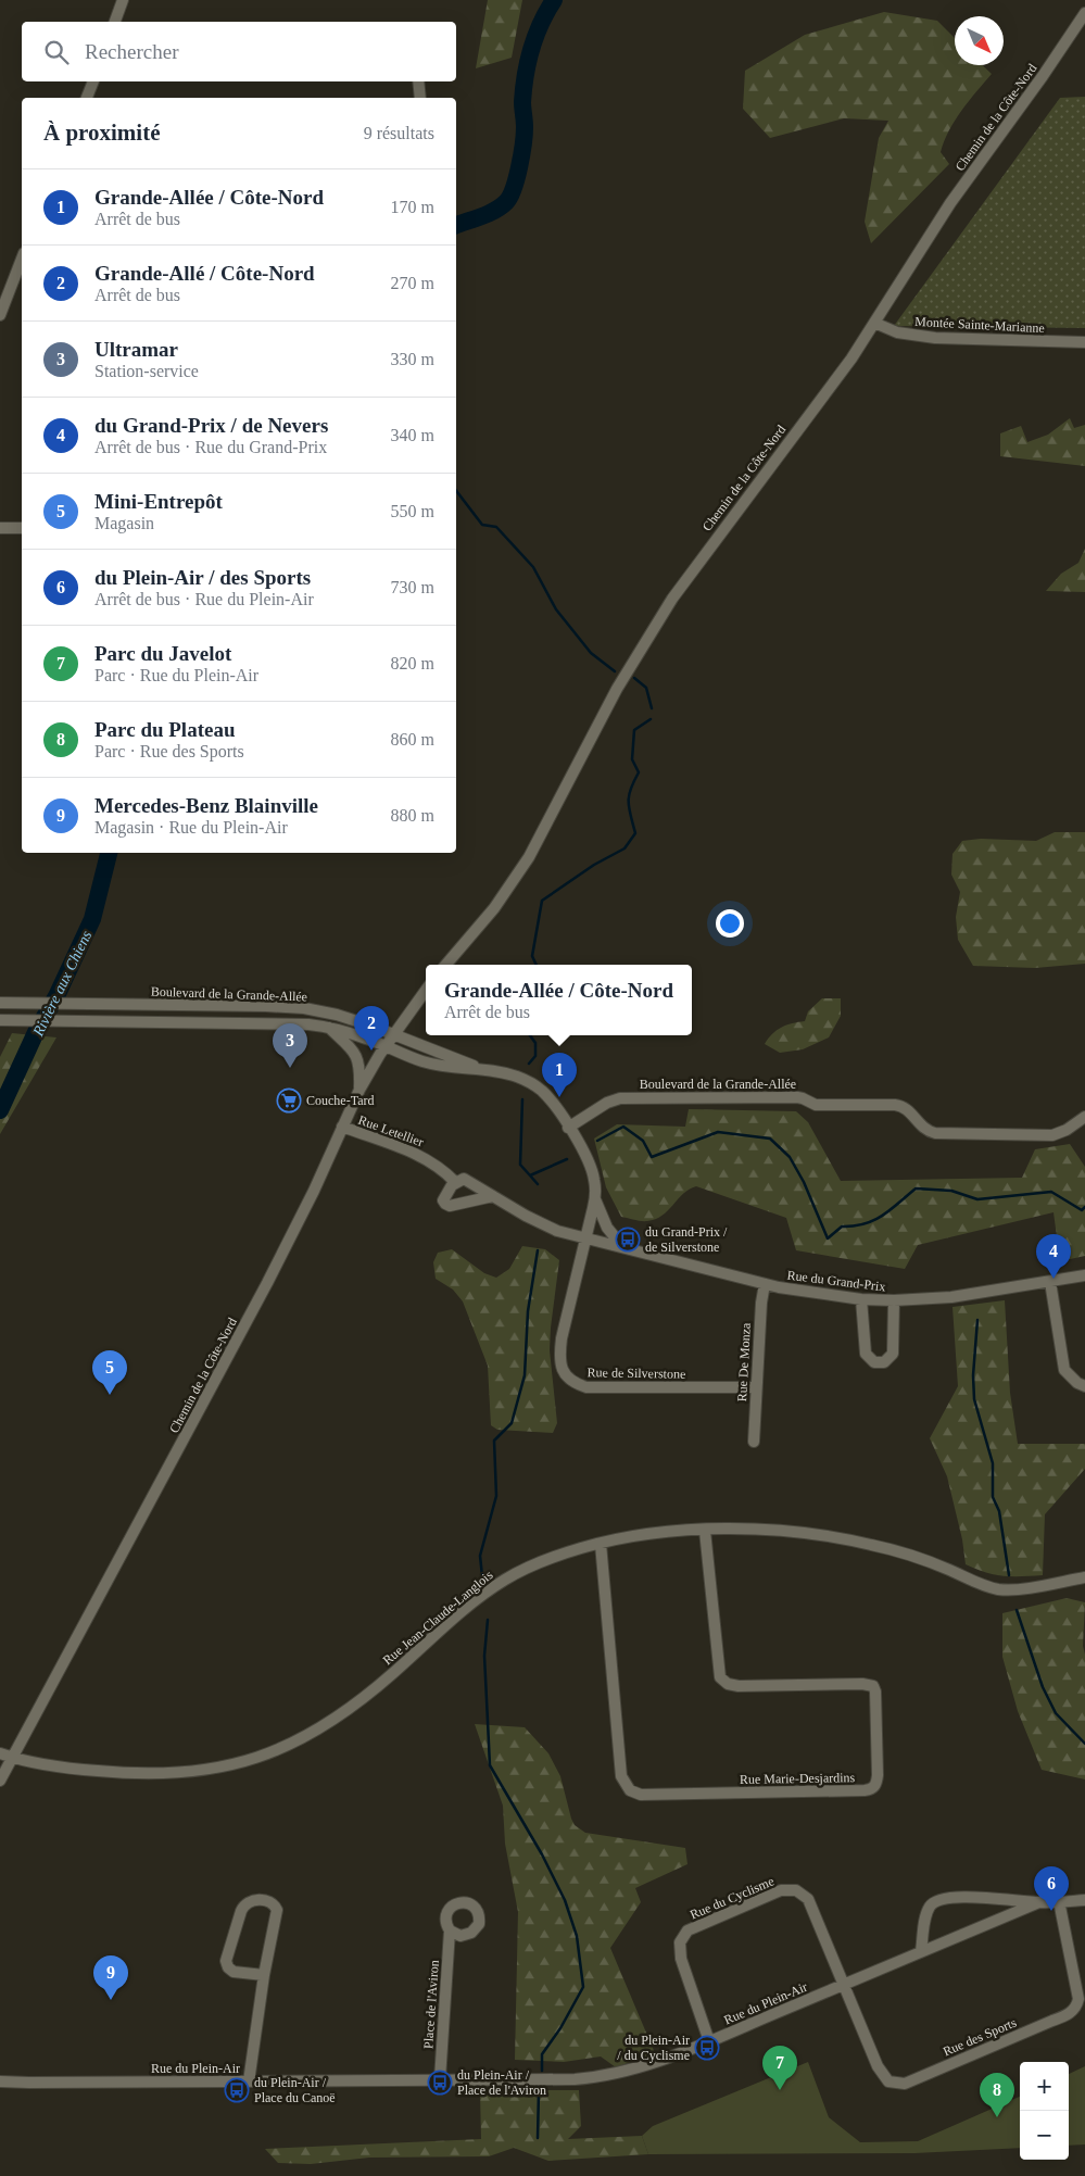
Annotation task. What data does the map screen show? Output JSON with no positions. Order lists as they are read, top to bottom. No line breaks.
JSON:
{"streets":{"street":["Chemin de la Côte-Nord","Montée Sainte-Marianne","Boulevard de la Grande-Allée","Rue Letellier","Rue du Grand-Prix","Rue De Monza","Rue de Silverstone","Rue Jean-Claude-Langlois","Rue Marie-Desjardins","Rue du Cyclisme","Rue du Plein-Air","Place de l'Aviron","Rue des Sports"]},"crossings":[["Chemin de la Côte-Nord","Montée Sainte-Marianne"],["Chemin de la Côte-Nord","Boulevard de la Grande-Allée"],["Chemin de la Côte-Nord","Rue Letellier"],["Chemin de la Côte-Nord","Rue Jean-Claude-Langlois"],["Boulevard de la Grande-Allée","Rue Letellier"],["Boulevard de la Grande-Allée","Rue du Grand-Prix"],["Boulevard de la Grande-Allée","Rue de Silverstone"],["Rue Letellier","Rue du Grand-Prix"],["Rue Letellier","Rue de Silverstone"],["Rue du Grand-Prix","Rue De Monza"],["Rue du Grand-Prix","Rue de Silverstone"],["Rue De Monza","Rue de Silverstone"],["Rue Jean-Claude-Langlois","Rue Marie-Desjardins"],["Rue du Cyclisme","Rue du Plein-Air"],["Rue du Cyclisme","Rue des Sports"],["Rue du Plein-Air","Place de l'Aviron"],["Rue du Plein-Air","Rue des Sports"]],"water":["Rivière aux Chiens"],"places":{"supermarket":["Couche-Tard"],"bus stop":["du Grand-Prix / de Silverstone","du Plein-Air / du Cyclisme","du Plein-Air / Place de l'Aviron","du Plein-Air / Place du Canoë"]},"north":"bottom right","page":{"search":"Rechercher","heading":["À proximité","9 résultats"],"list":[{"mark":"1","name":"Grande-Allée / Côte-Nord","note":"Arrêt de bus","value":"170 m"},{"mark":"2","name":"Grande-Allé / Côte-Nord","note":"Arrêt de bus","value":"270 m"},{"mark":"3","name":"Ultramar","note":"Station-service","value":"330 m"},{"mark":"4","name":"du Grand-Prix / de Nevers","note":"Arrêt de bus · Rue du Grand-Prix","value":"340 m"},{"mark":"5","name":"Mini-Entrepôt","note":"Magasin","value":"550 m"},{"mark":"6","name":"du Plein-Air / des Sports","note":"Arrêt de bus · Rue du Plein-Air","value":"730 m"},{"mark":"7","name":"Parc du Javelot","note":"Parc · Rue du Plein-Air","value":"820 m"},{"mark":"8","name":"Parc du Plateau","note":"Parc · Rue des Sports","value":"860 m"},{"mark":"9","name":"Mercedes-Benz Blainville","note":"Magasin · Rue du Plein-Air","value":"880 m"}],"popup":["Grande-Allée / Côte-Nord","Arrêt de bus"],"pins":["2","3","1","4","5","6","9","7","8"],"map_buttons":["+","−"]}}
